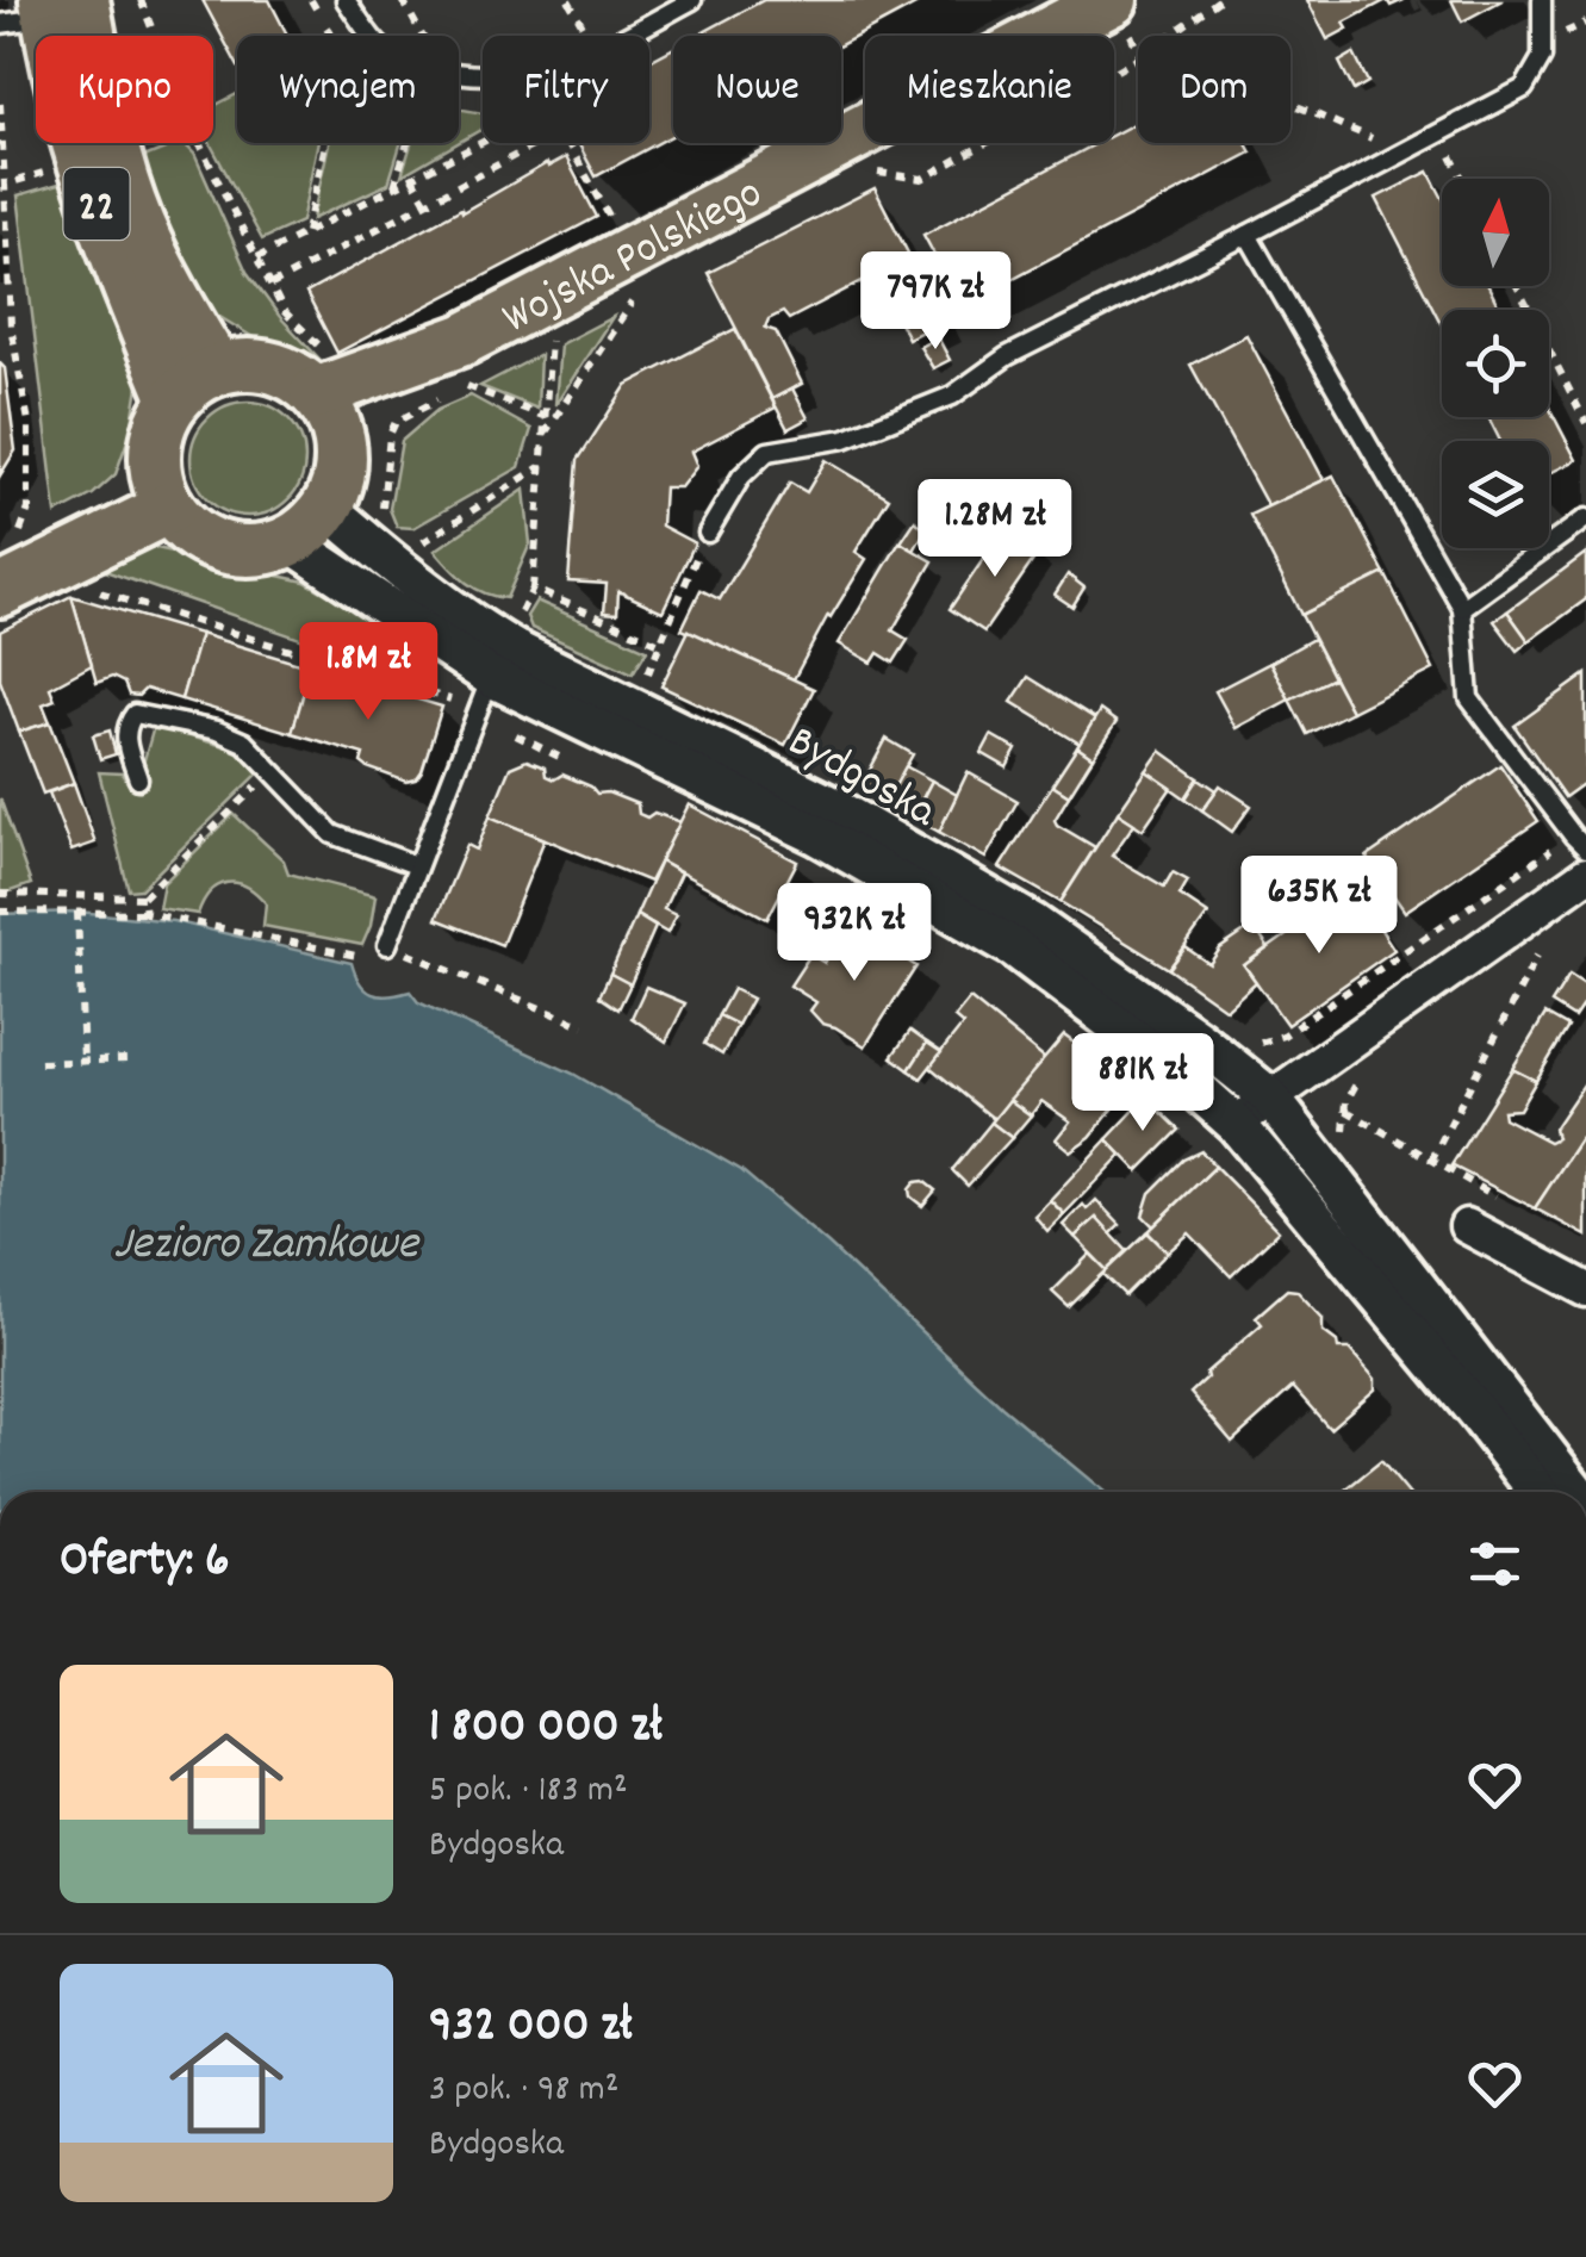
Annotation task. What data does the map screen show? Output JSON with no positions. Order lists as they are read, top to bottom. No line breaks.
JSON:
{"streets":{"main road":["22","Wojska Polskiego"],"street":["Bydgoska"]},"crossings":[["22","Wojska Polskiego"],["22","Bydgoska"],["Wojska Polskiego","Bydgoska"]],"water":["Jezioro Zamkowe"],"north":"top","page":{"chip":["Kupno","Wynajem","Filtry","Nowe","Mieszkanie","Dom"],"price":["797K zł","1.28M zł","1.8M zł","635K zł","932K zł","881K zł"],"heading":"Oferty: 6","list":[{"name":"1 800 000 zł","note":"5 pok. · 183 m² · Bydgoska"},{"name":"932 000 zł","note":"3 pok. · 98 m² · Bydgoska"}]}}
